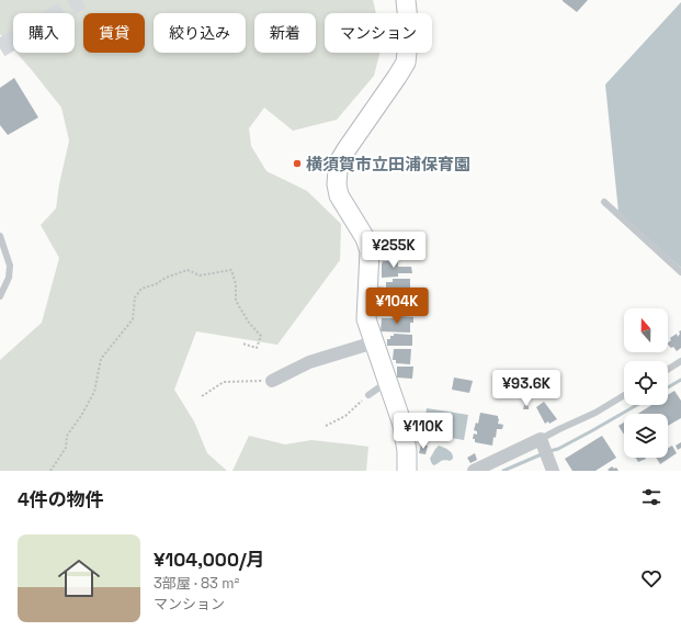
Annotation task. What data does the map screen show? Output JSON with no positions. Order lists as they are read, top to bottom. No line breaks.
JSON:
{"places":["横須賀市立田浦保育園"],"north":"top","page":{"chip":["購入","賃貸","絞り込み","新着","マンション"],"price":["¥255K","¥104K","¥93.6K","¥110K"],"heading":"4件の物件","list":[{"name":"¥104,000/月","note":"3部屋 · 83 m² · マンション"}]}}
